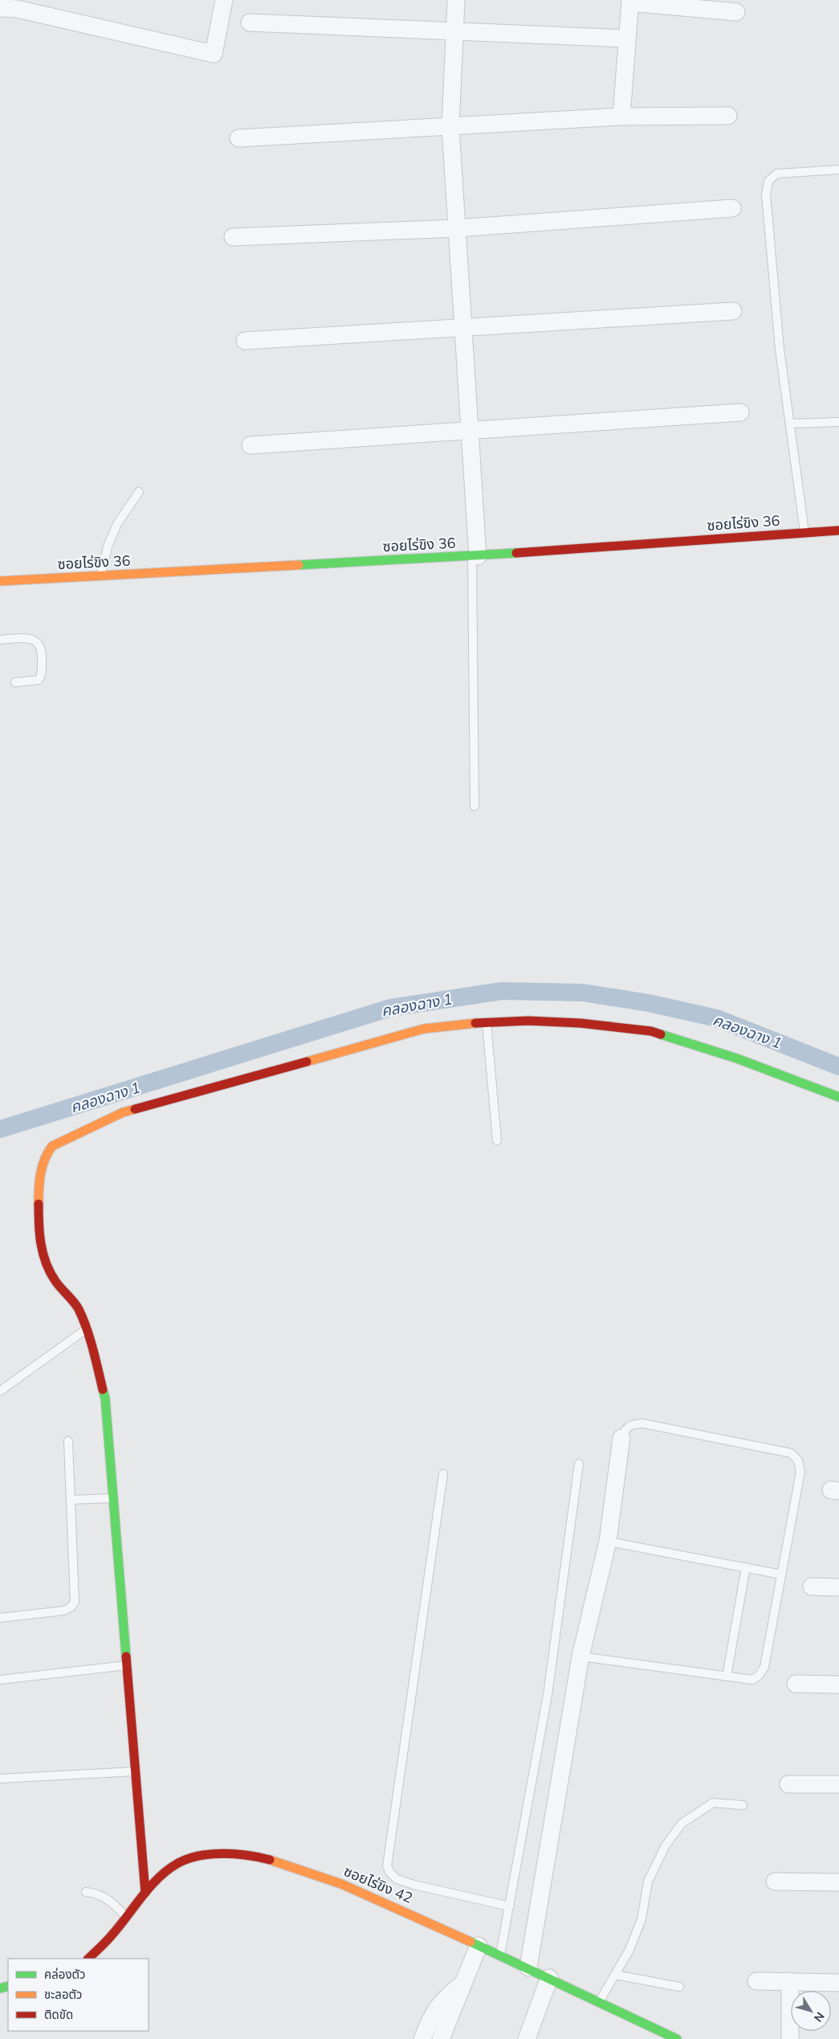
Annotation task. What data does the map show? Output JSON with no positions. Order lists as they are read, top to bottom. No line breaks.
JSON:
{"streets":{"street":["ซอยไร่ขิง 36","ซอยไร่ขิง 42"]},"water":["คลองฉาง 1"],"legend":["คล่องตัว","ชะลอตัว","ติดขัด"],"north":"bottom right"}
